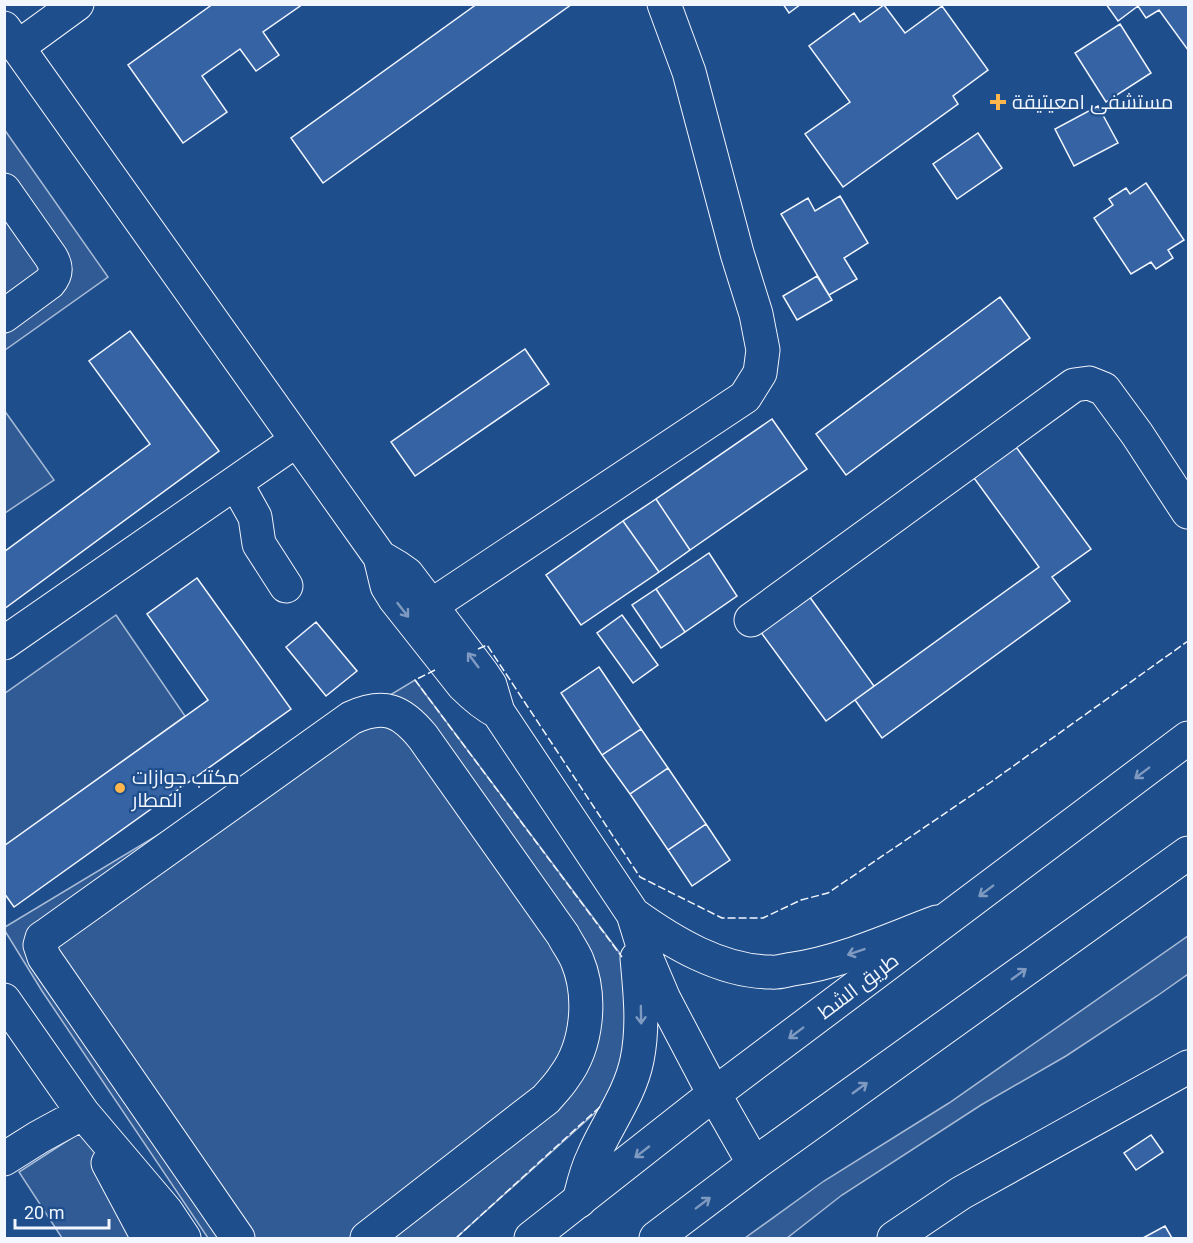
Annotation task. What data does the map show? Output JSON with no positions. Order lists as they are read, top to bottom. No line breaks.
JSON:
{"streets":{"main road":["طريق الشط"]},"places":{"health":["مستشفى امعيتيقة"],"other":["مكتب جوازات المطار"]},"scale_bar":"20 m"}
